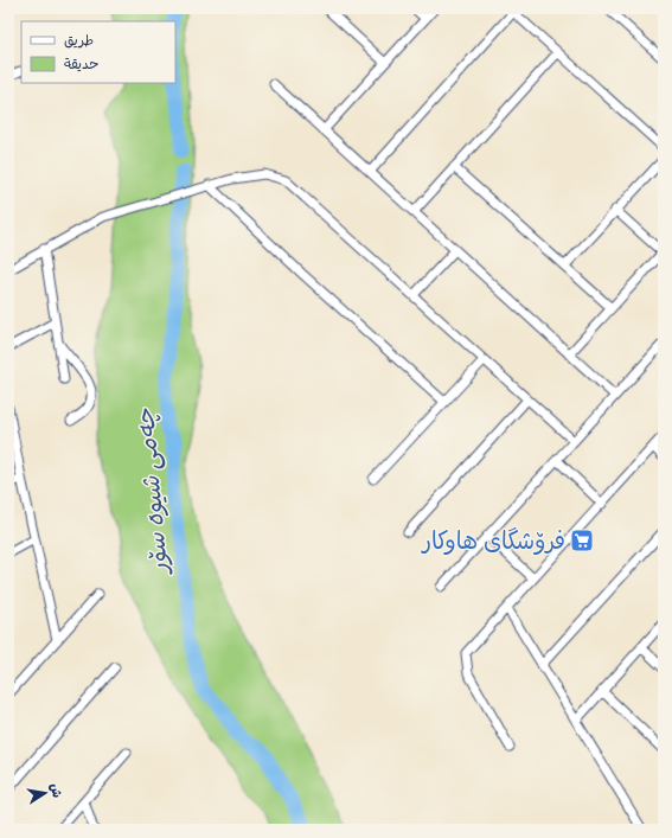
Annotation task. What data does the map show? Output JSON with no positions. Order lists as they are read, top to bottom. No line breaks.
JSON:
{"water":["چەمی شیوە سۆر"],"places":{"supermarket":["فرۆشگای ھاوکار"]},"legend":["طريق","حديقة"],"north":"right"}
